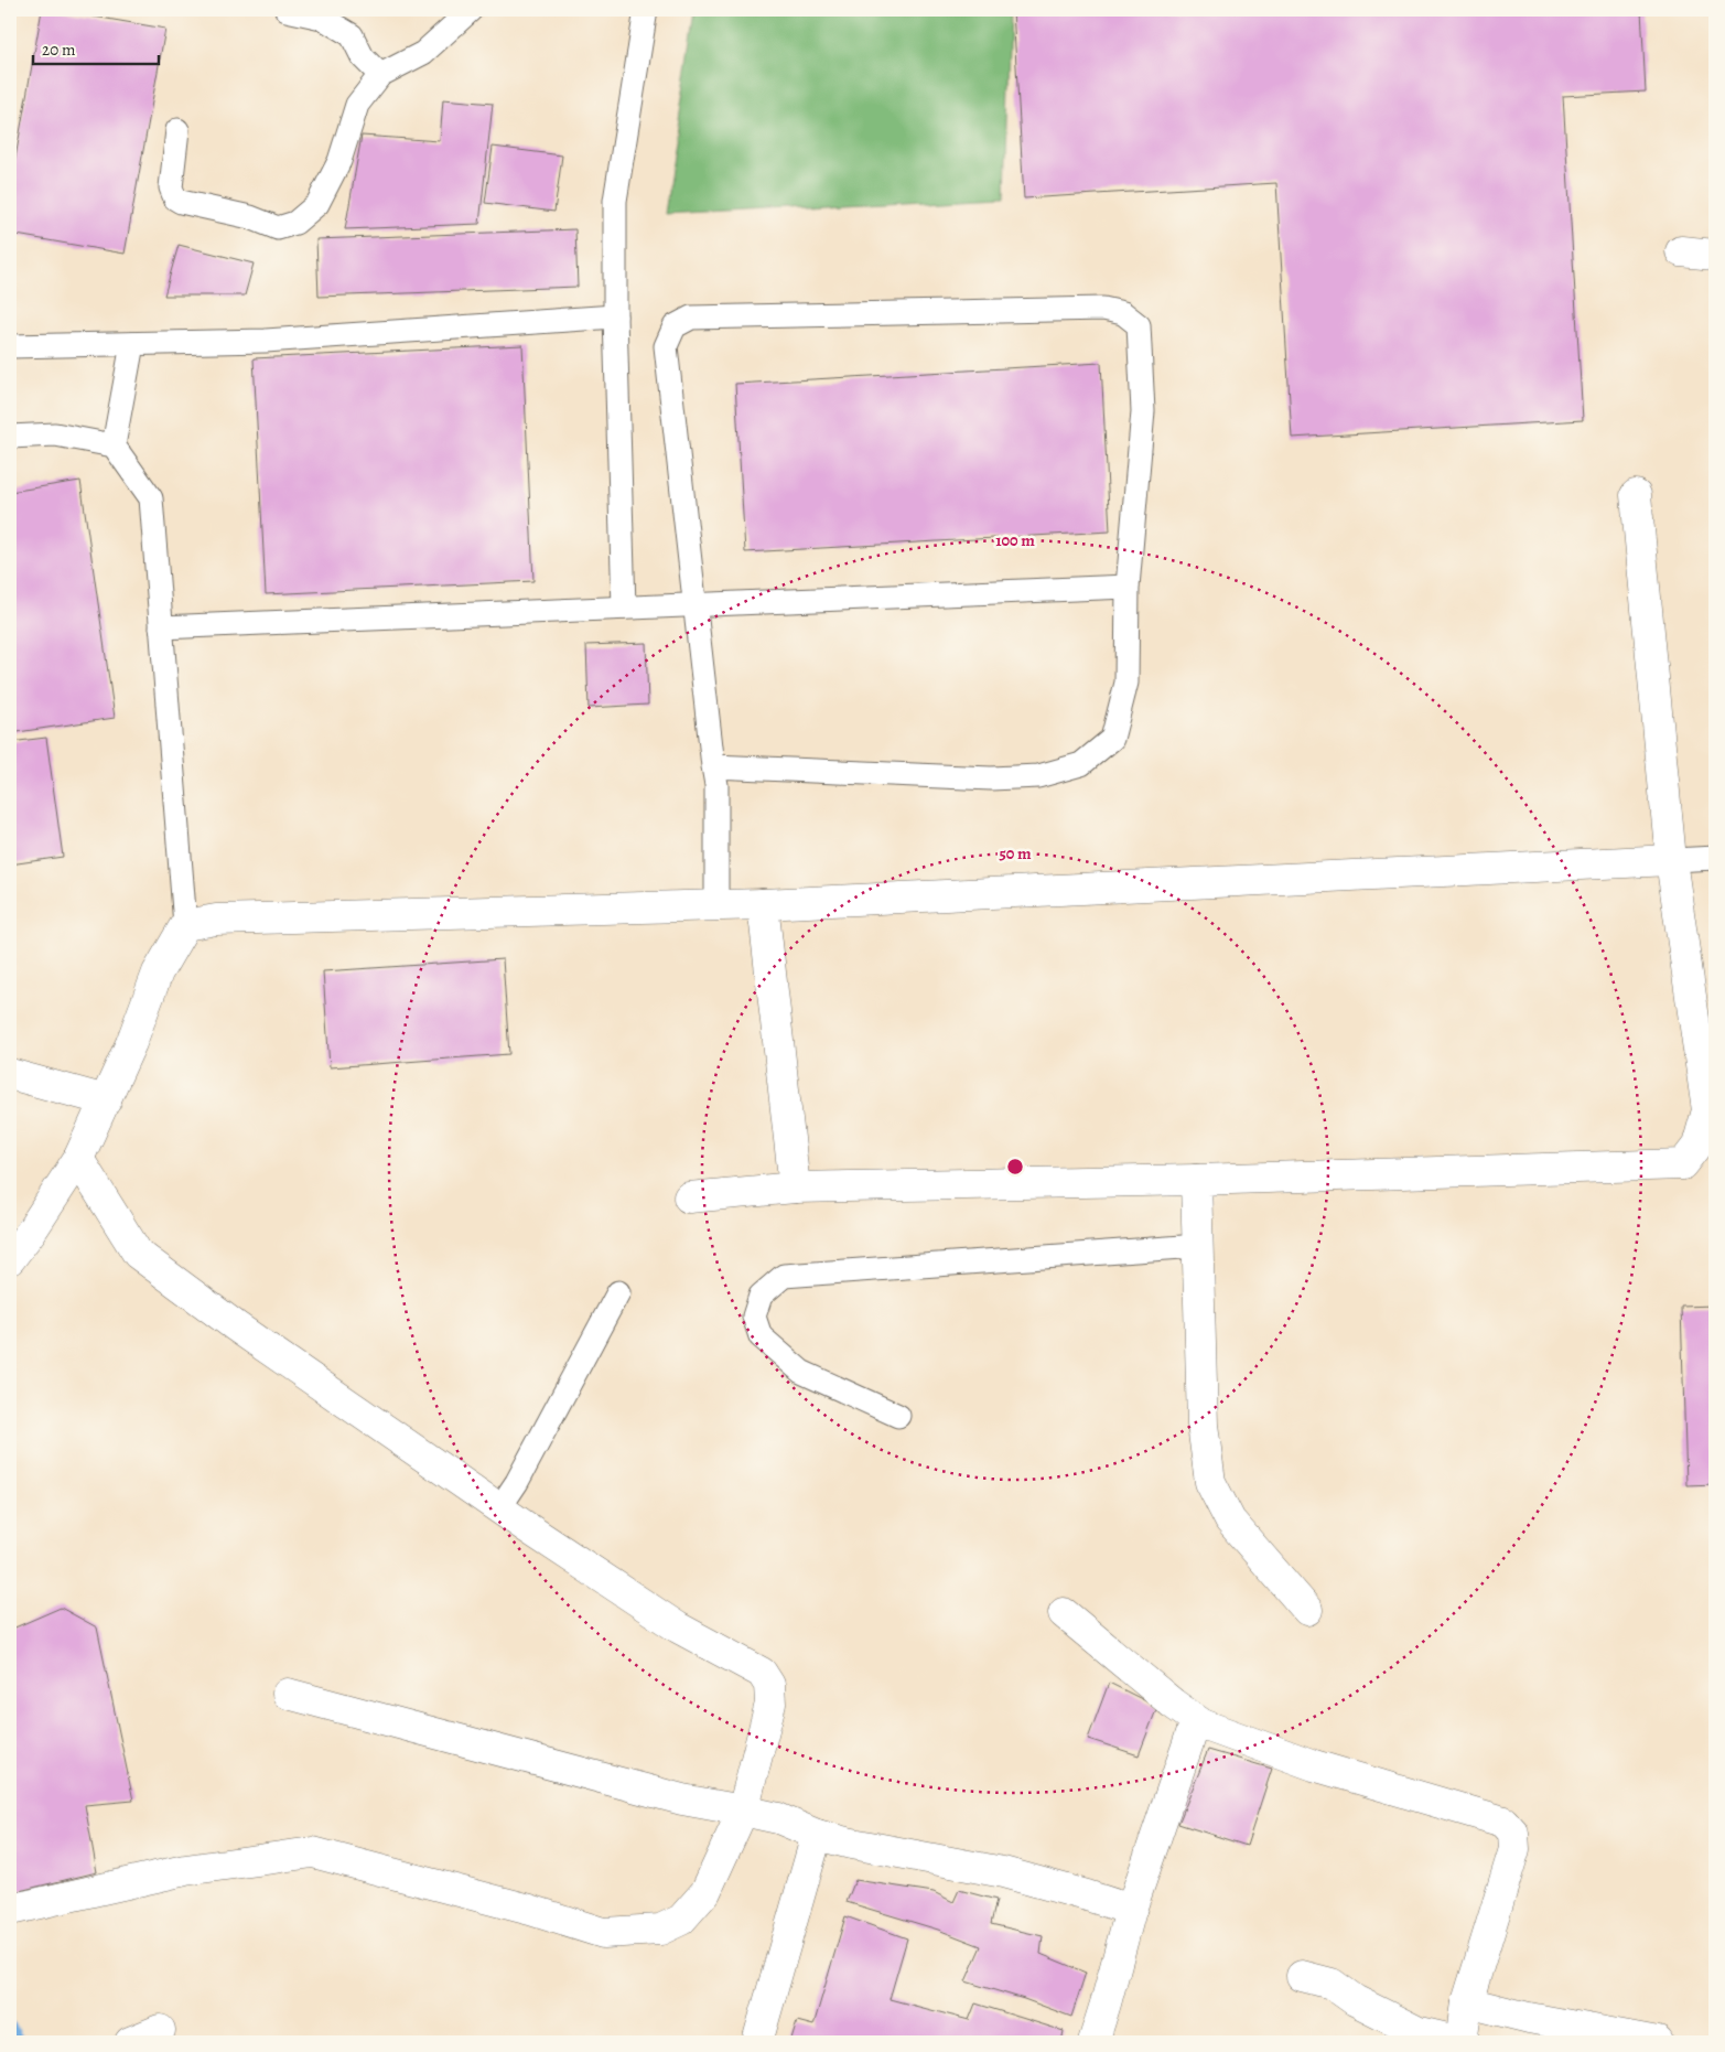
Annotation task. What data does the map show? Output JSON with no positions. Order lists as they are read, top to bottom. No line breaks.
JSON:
{"scale_bar":"20 m","rings":["100 m","50 m"]}
